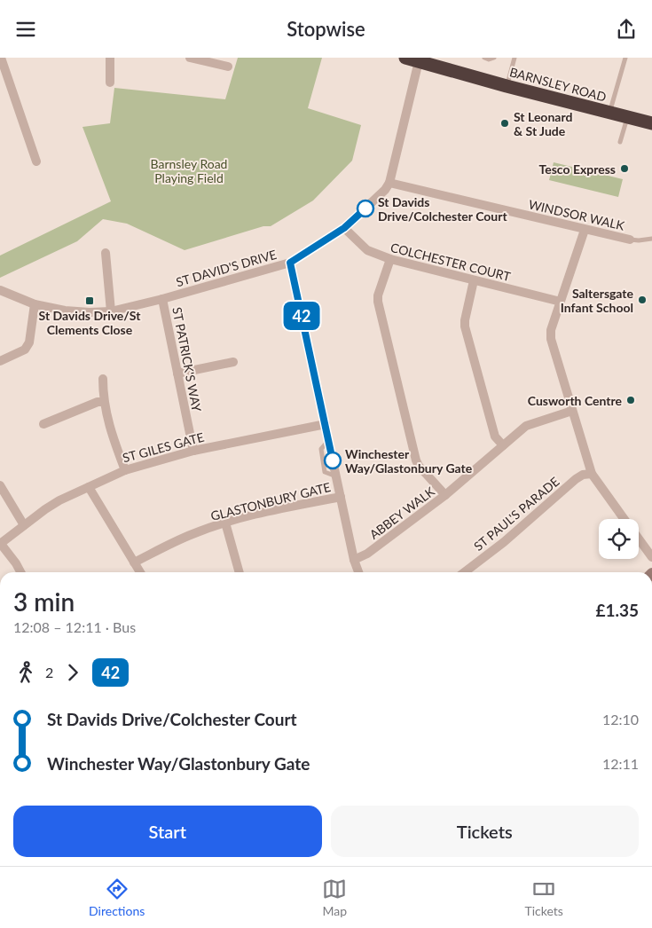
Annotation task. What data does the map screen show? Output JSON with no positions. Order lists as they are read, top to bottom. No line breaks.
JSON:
{"streets":{"highway":["BARNSLEY ROAD"],"street":["WINDSOR WALK","COLCHESTER COURT","ST DAVID'S DRIVE","ST PATRICK'S WAY","ST GILES GATE","GLASTONBURY GATE","ABBEY WALK","ST PAUL'S PARADE"]},"crossings":[["BARNSLEY ROAD","ST DAVID'S DRIVE"],["WINDSOR WALK","ST DAVID'S DRIVE"],["COLCHESTER COURT","ST DAVID'S DRIVE"],["ST DAVID'S DRIVE","ST PATRICK'S WAY"],["ST PATRICK'S WAY","ST GILES GATE"]],"parks":["Barnsley Road Playing Field"],"places":{"other":["St Leonard & St Jude","Tesco Express","St Davids Drive/Colchester Court","Saltersgate Infant School","Cusworth Centre","Winchester Way/Glastonbury Gate"],"transit":["St Davids Drive/St Clements Close"]},"lines":["bus line 42"],"page":{"header":"Stopwise","on_map":"42","heading":["3 min","12:08 – 12:11 · Bus","£1.35"],"legs":["2","42"],"list":[{"name":"St Davids Drive/Colchester Court","value":"12:10"},{"name":"Winchester Way/Glastonbury Gate","value":"12:11"}],"buttons":["Start","Tickets"],"tabs":["Directions","Map","Tickets"]}}
